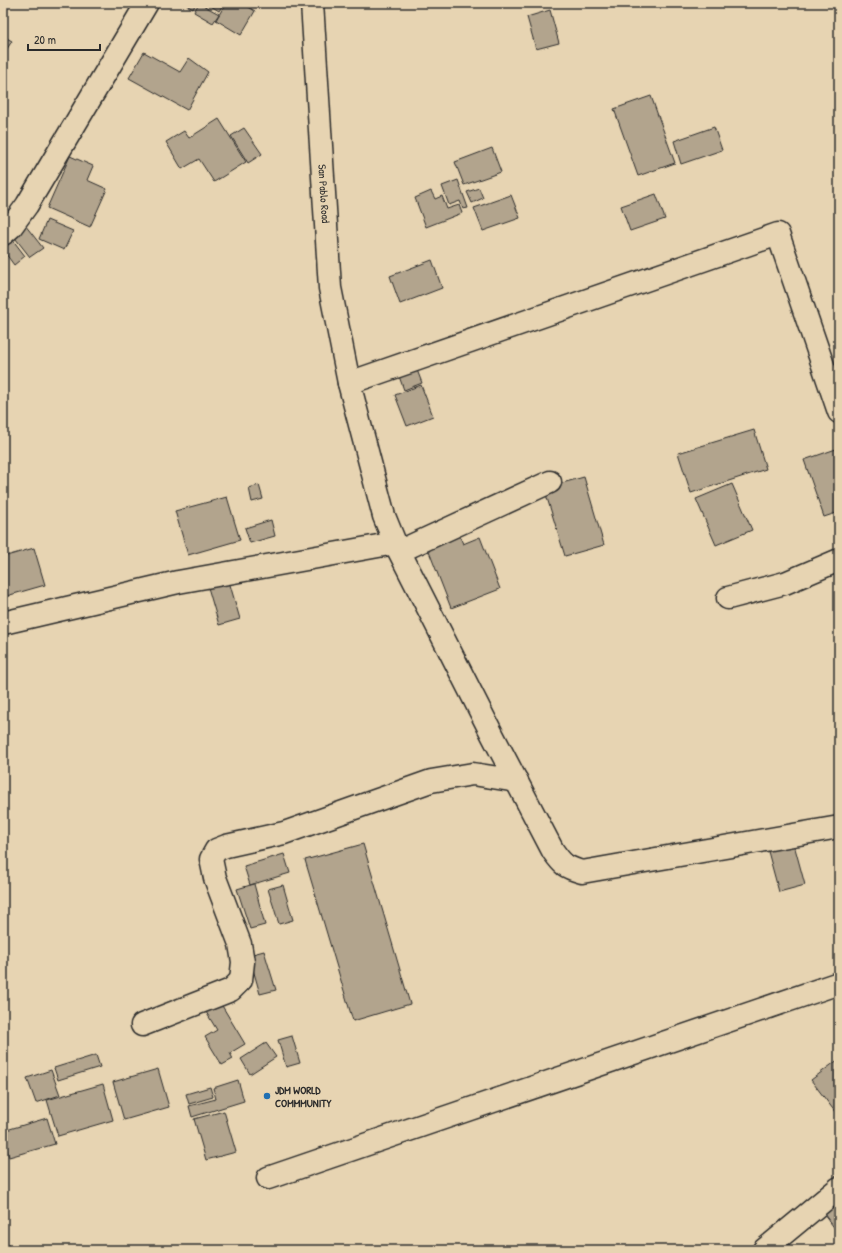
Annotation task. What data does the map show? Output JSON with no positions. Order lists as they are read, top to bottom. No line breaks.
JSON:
{"streets":{"street":["San Pablo Road"]},"places":["JDM WORLD COMMMUNITY"],"scale_bar":"20 m"}
